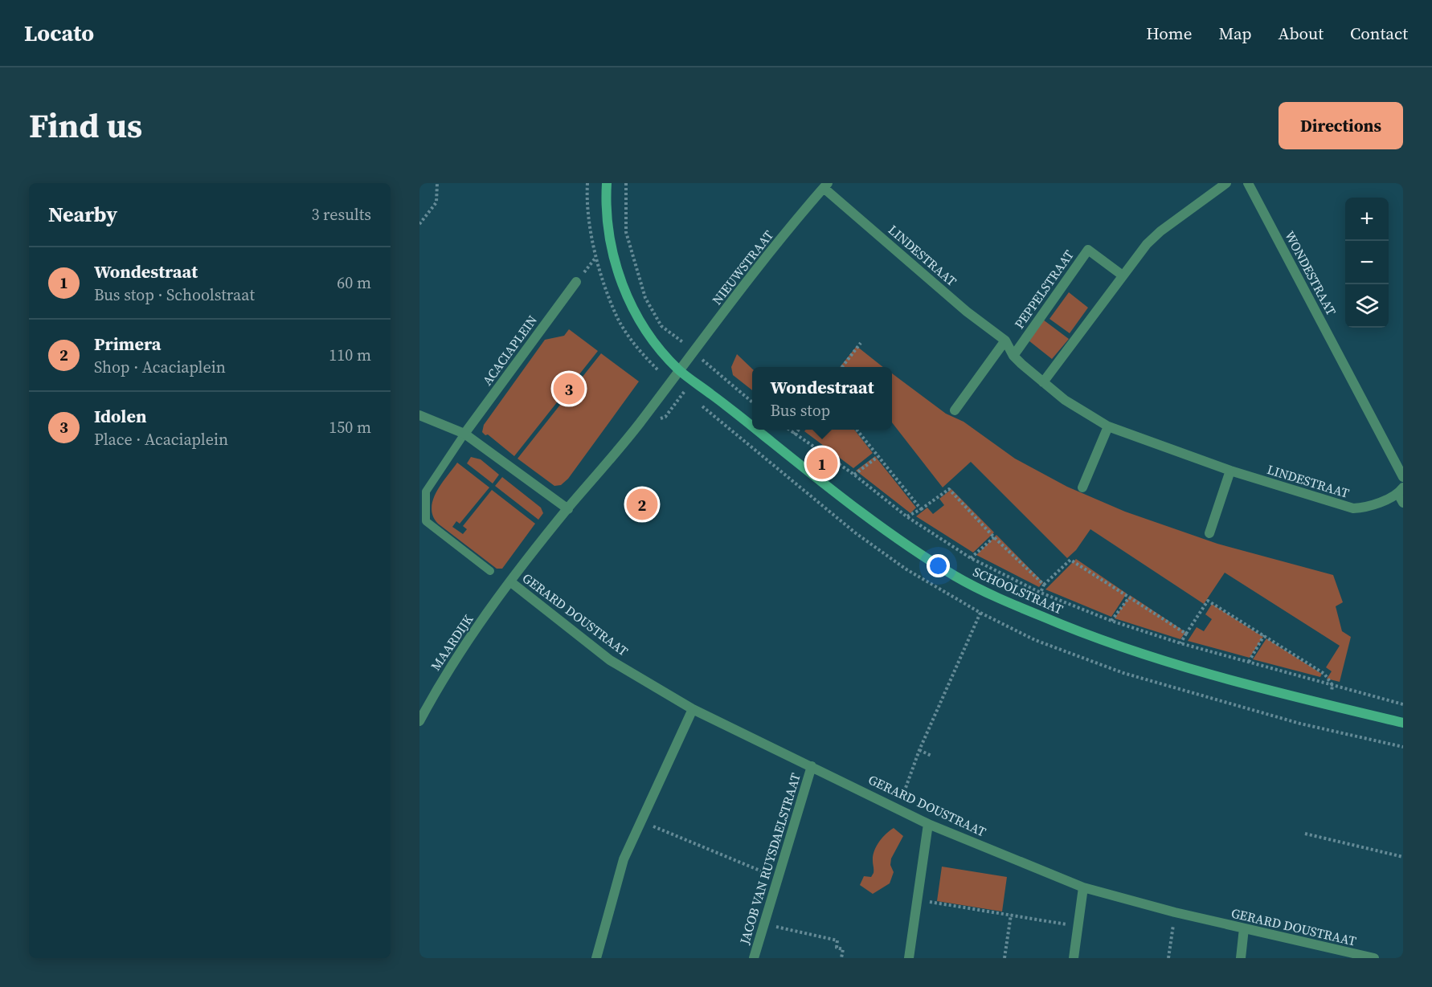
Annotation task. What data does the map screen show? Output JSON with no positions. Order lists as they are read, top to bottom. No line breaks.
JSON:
{"streets":{"street":["LINDESTRAAT","NIEUWSTRAAT","WONDESTRAAT","PEPPELSTRAAT","ACACIAPLEIN","SCHOOLSTRAAT","GERARD DOUSTRAAT","MAARDIJK","JACOB VAN RUYSDAELSTRAAT"]},"crossings":[["LINDESTRAAT","NIEUWSTRAAT"],["LINDESTRAAT","PEPPELSTRAAT"],["NIEUWSTRAAT","SCHOOLSTRAAT"],["GERARD DOUSTRAAT","MAARDIJK"],["GERARD DOUSTRAAT","JACOB VAN RUYSDAELSTRAAT"]],"page":{"header":"Locato","nav":["Home","Map","About","Contact"],"title":"Find us","buttons":"Directions","heading":["Nearby","3 results"],"map_buttons":["+","−"],"list":[{"mark":"1","name":"Wondestraat","note":"Bus stop · Schoolstraat","value":"60 m"},{"mark":"2","name":"Primera","note":"Shop · Acaciaplein","value":"110 m"},{"mark":"3","name":"Idolen","note":"Place · Acaciaplein","value":"150 m"}],"popup":["Wondestraat","Bus stop"],"pins":["3","1","2"]}}
